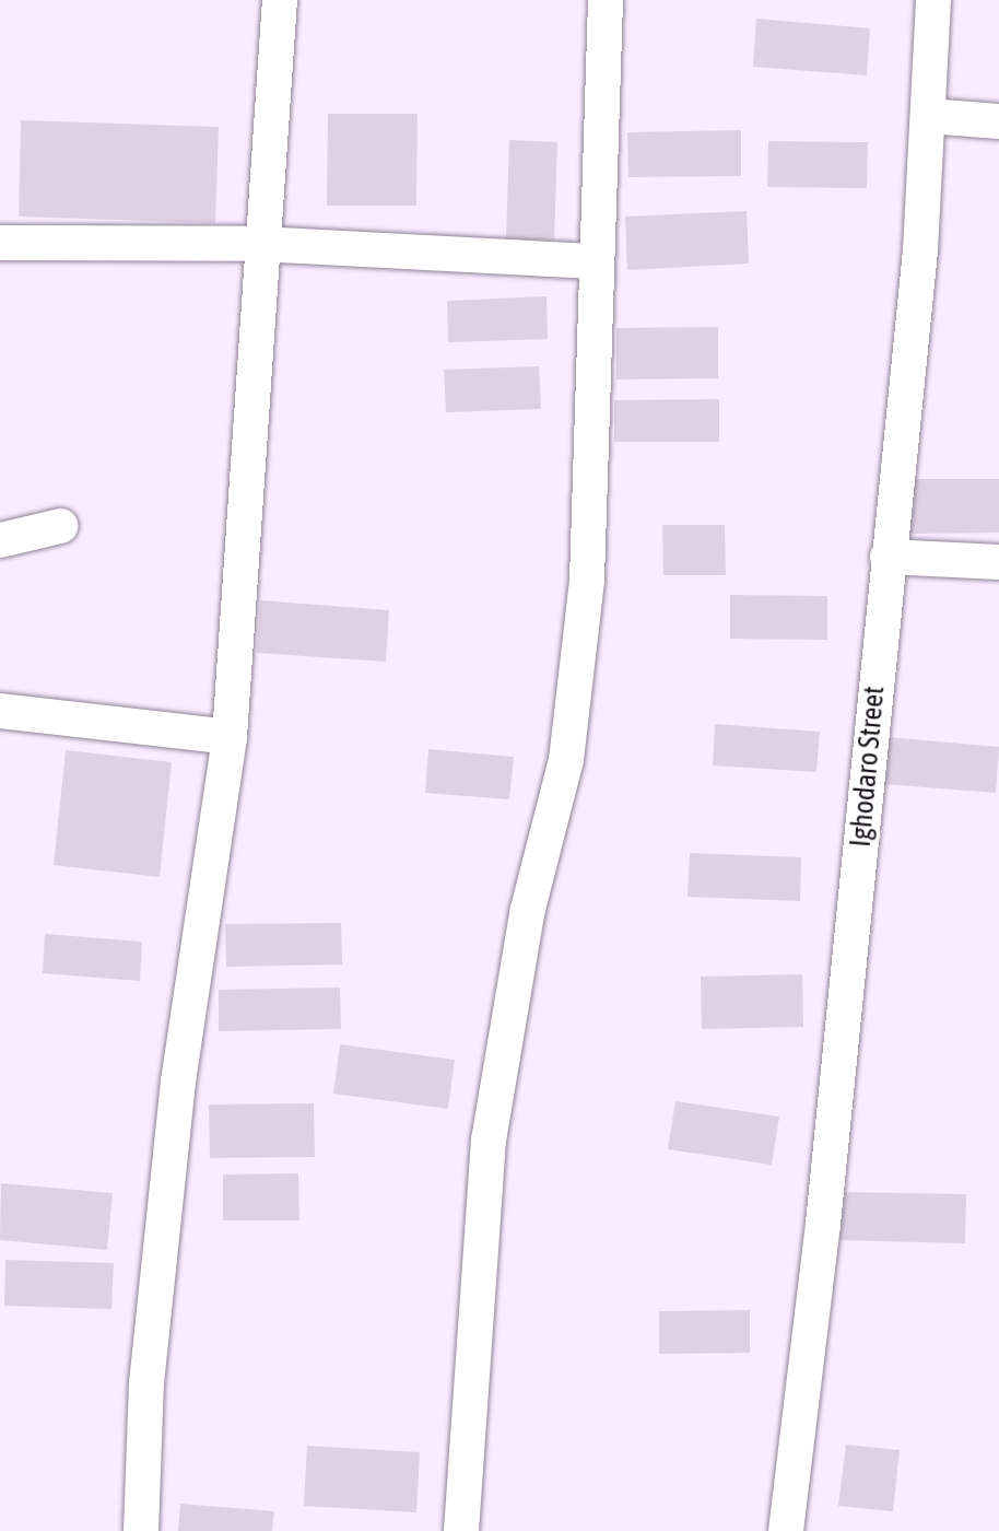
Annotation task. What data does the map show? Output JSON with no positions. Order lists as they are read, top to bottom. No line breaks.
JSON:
{"streets":{"street":["Ighodaro Street"]}}
